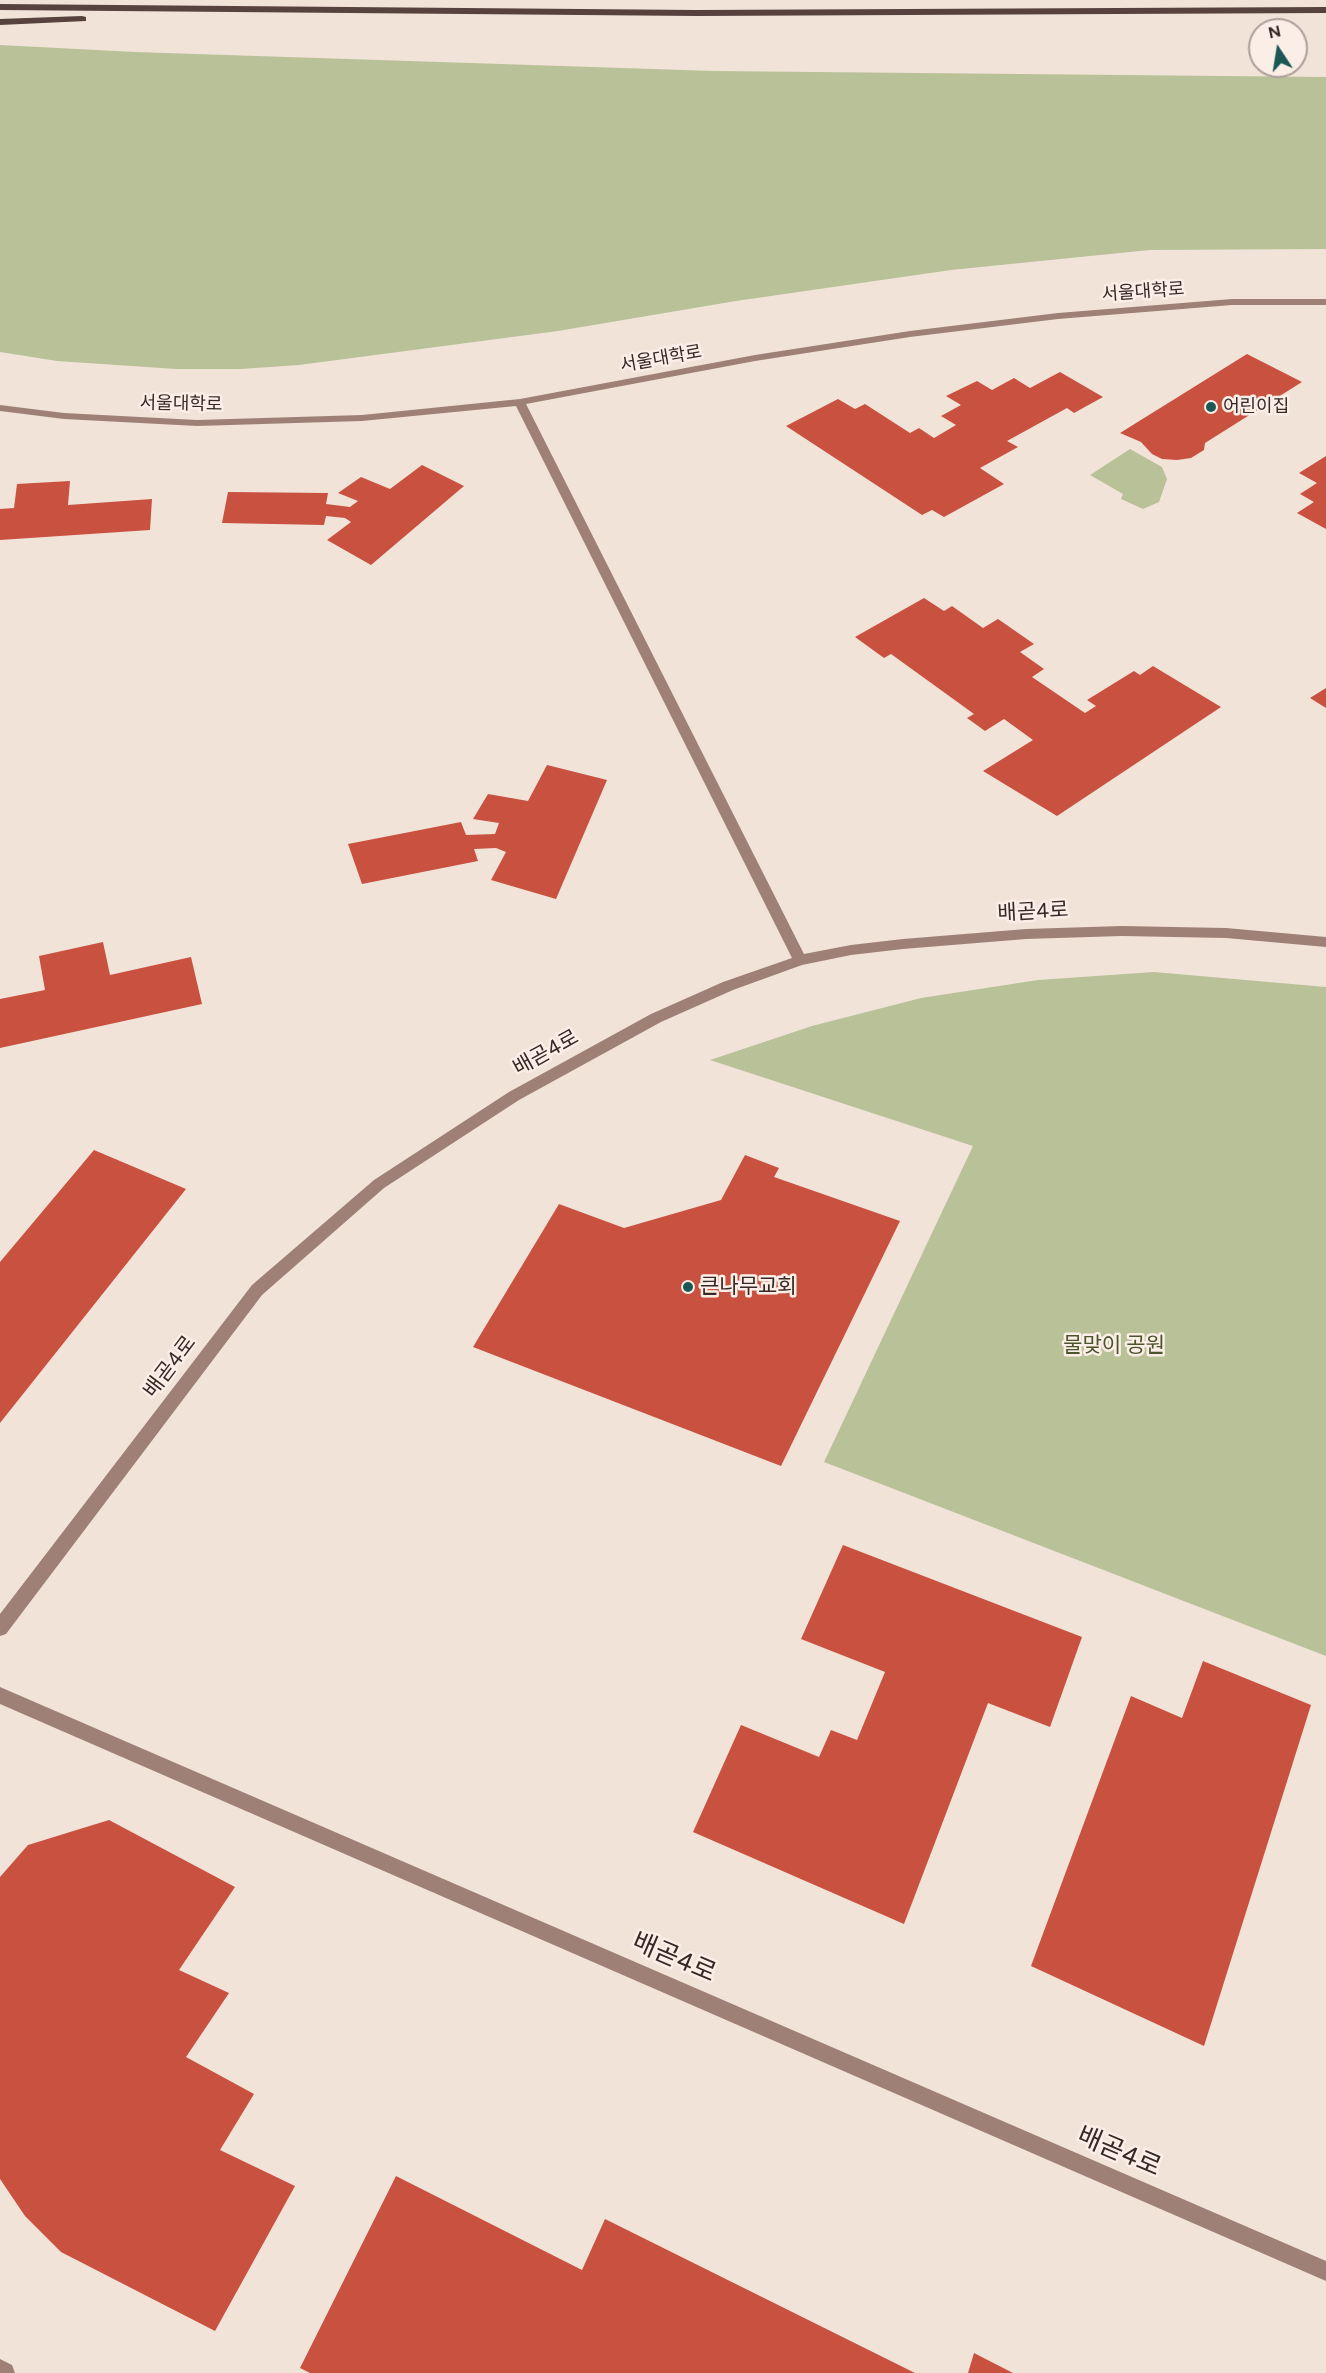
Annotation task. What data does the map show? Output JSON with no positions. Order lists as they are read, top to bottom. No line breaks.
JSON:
{"streets":{"street":["서울대학로","배곧4로"]},"parks":["물맞이 공원"],"places":["어린이집","큰나무교회"],"north":"top"}
